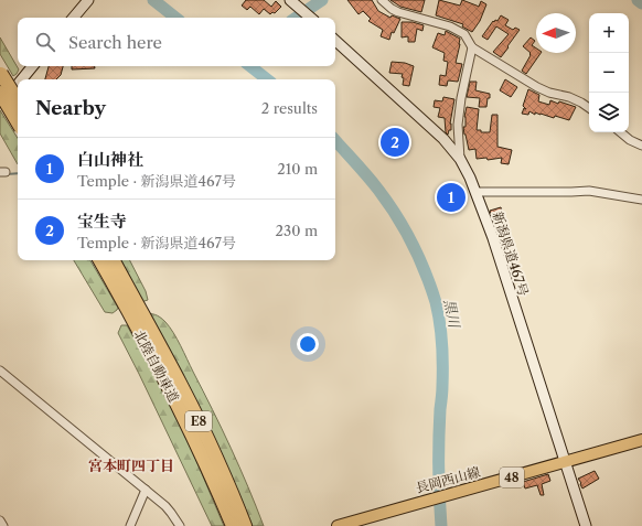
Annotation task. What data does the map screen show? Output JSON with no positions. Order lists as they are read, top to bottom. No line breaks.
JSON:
{"streets":{"highway":["北陸自動車道","E8"],"main road":["新潟県道467号","48","長岡西山線"]},"crossings":[["新潟県道467号","長岡西山線"]],"districts":["宮本町四丁目"],"water":["黒川"],"north":"left","page":{"map_buttons":["+","−"],"search":"Search here","heading":["Nearby","2 results"],"pins":["2","1"],"list":[{"mark":"1","name":"白山神社","note":"Temple · 新潟県道467号","value":"210 m"},{"mark":"2","name":"宝生寺","note":"Temple · 新潟県道467号","value":"230 m"}]}}
